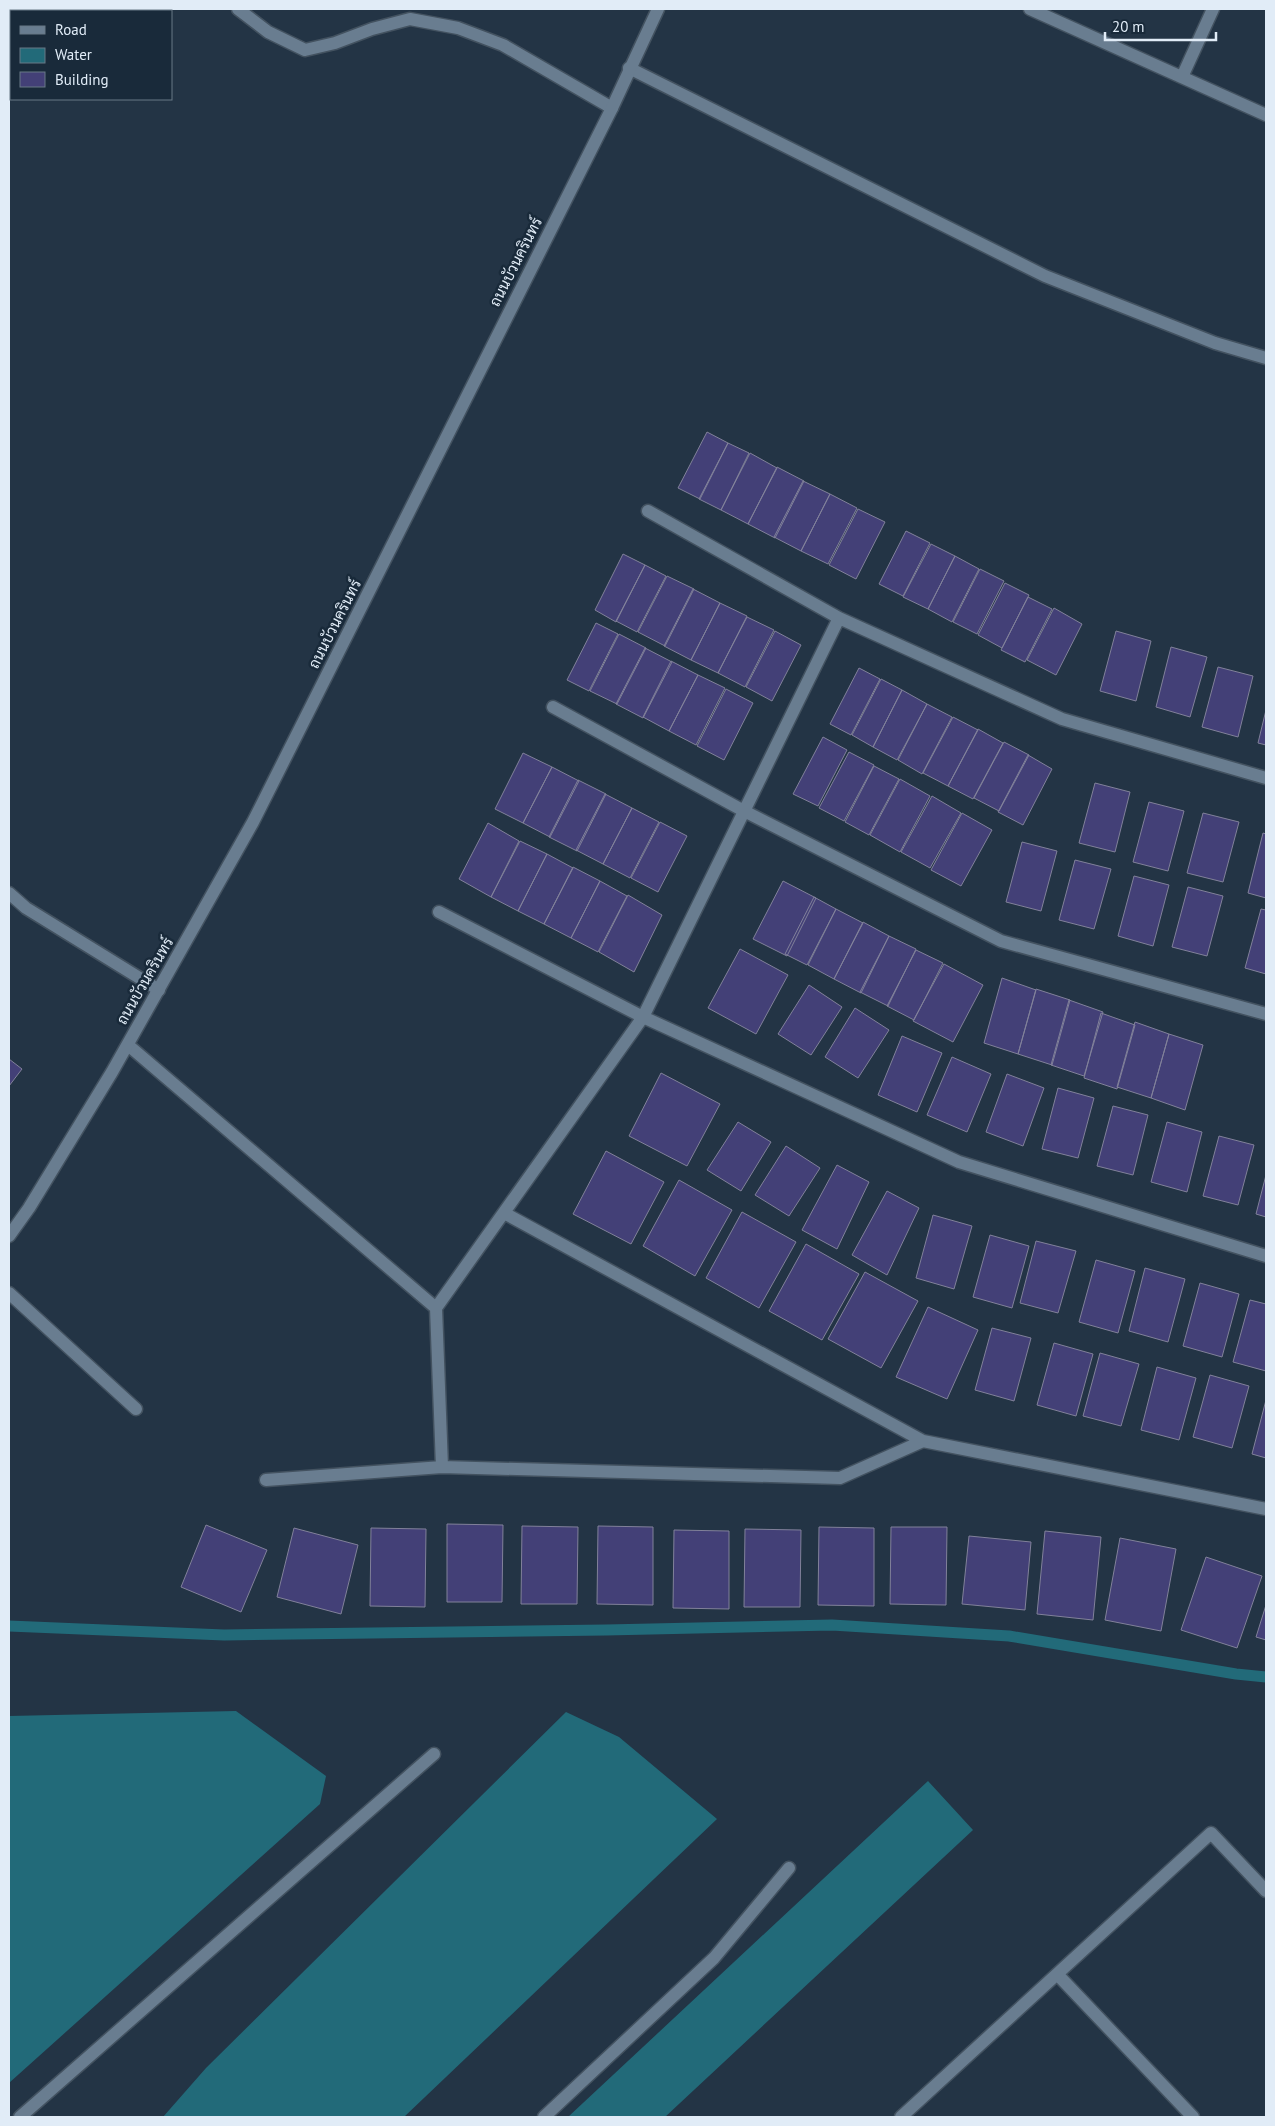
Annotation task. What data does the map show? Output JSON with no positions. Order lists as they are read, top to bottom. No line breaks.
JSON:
{"streets":{"street":["ถนนบัวนครินทร์"]},"legend":["Road","Water","Building"],"scale_bar":"20 m"}
